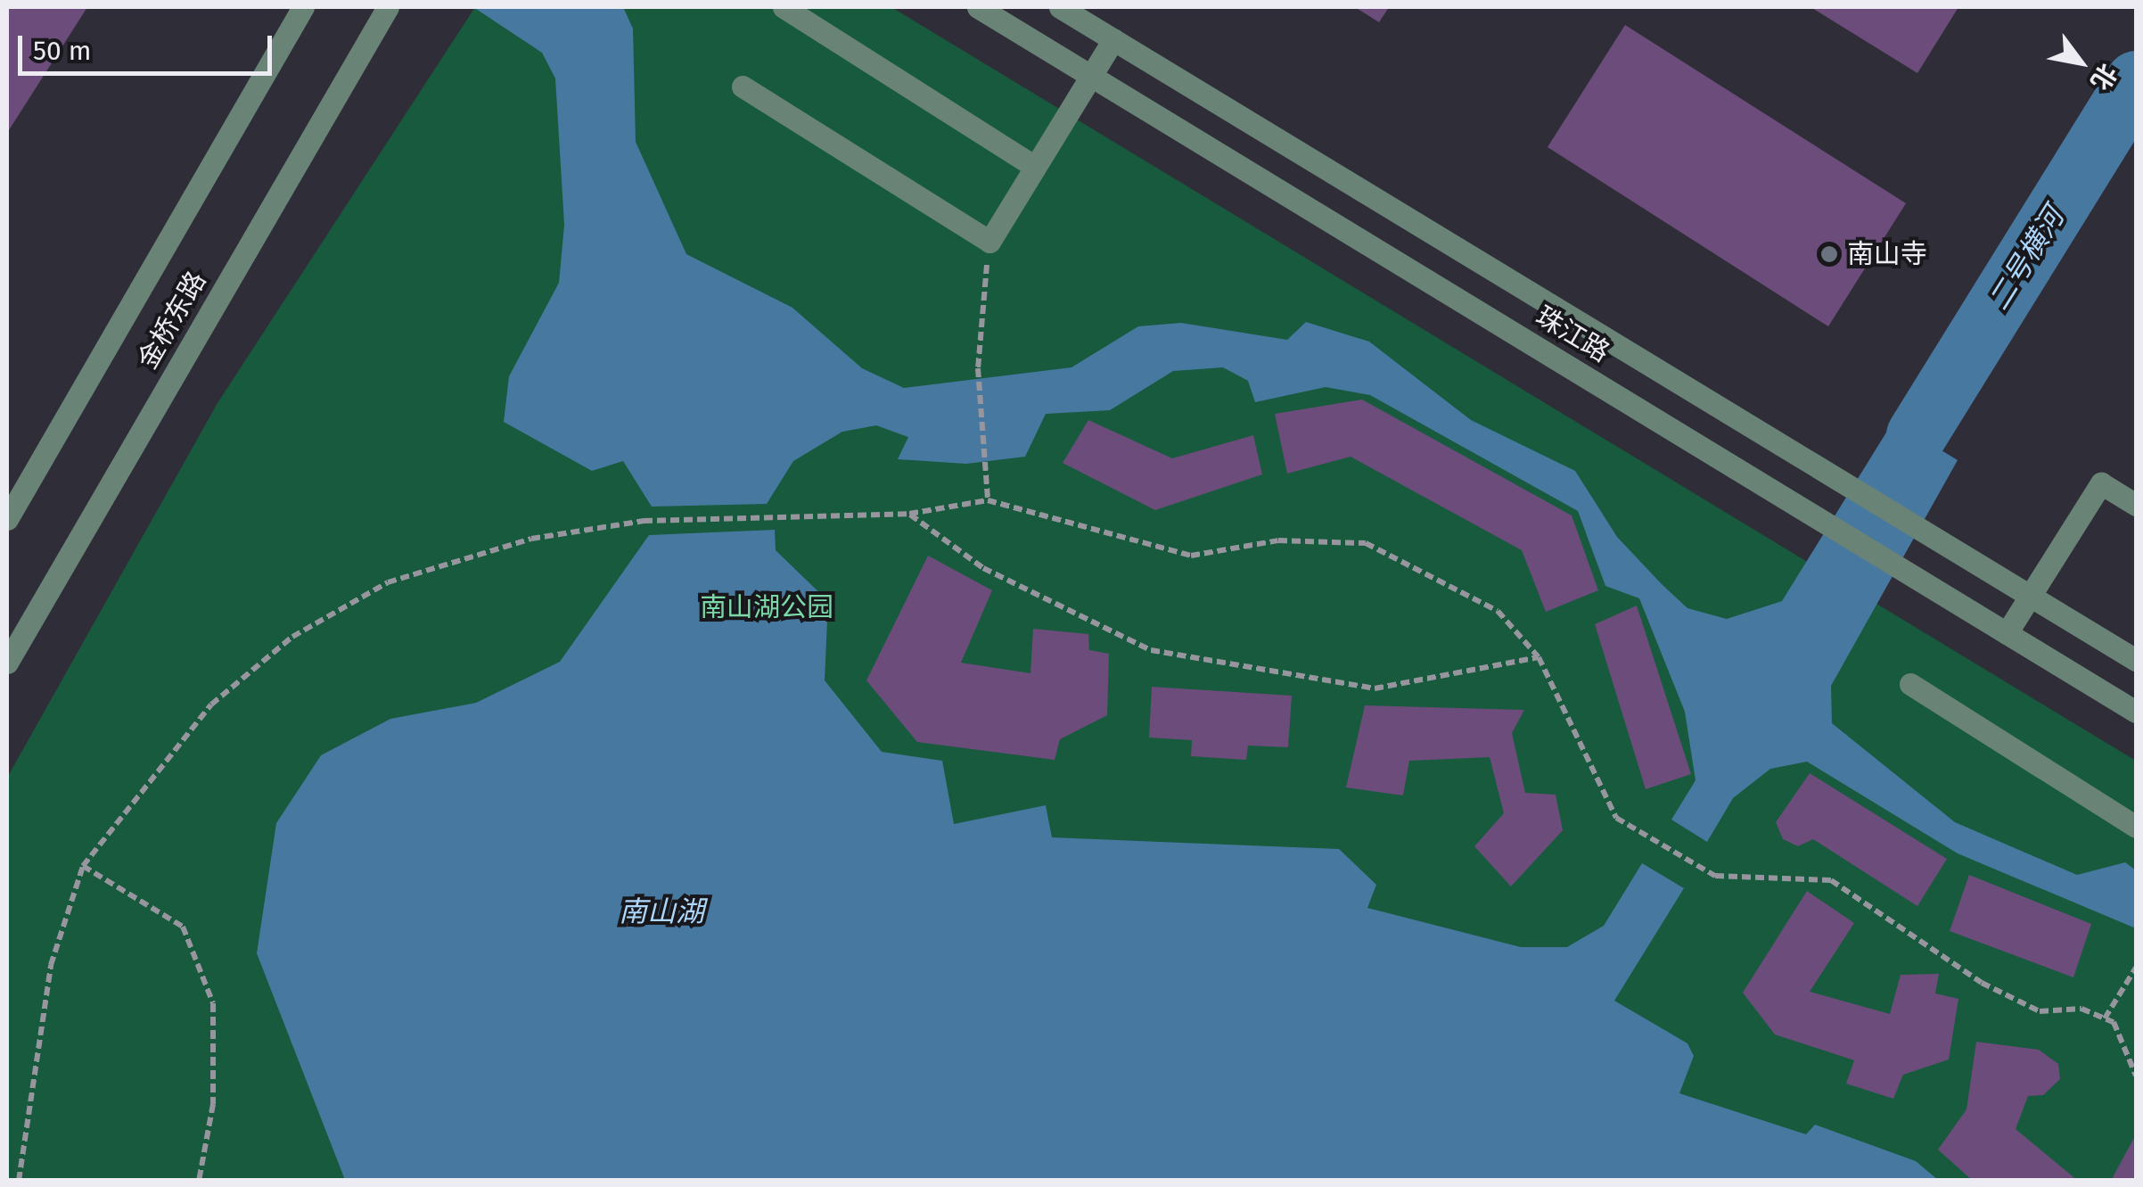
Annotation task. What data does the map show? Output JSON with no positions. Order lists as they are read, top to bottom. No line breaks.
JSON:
{"streets":{"street":["金桥东路","珠江路"]},"water":["二号横河","南山湖"],"parks":["南山湖公园"],"places":["南山寺"],"scale_bar":"50 m","north":"bottom right"}
